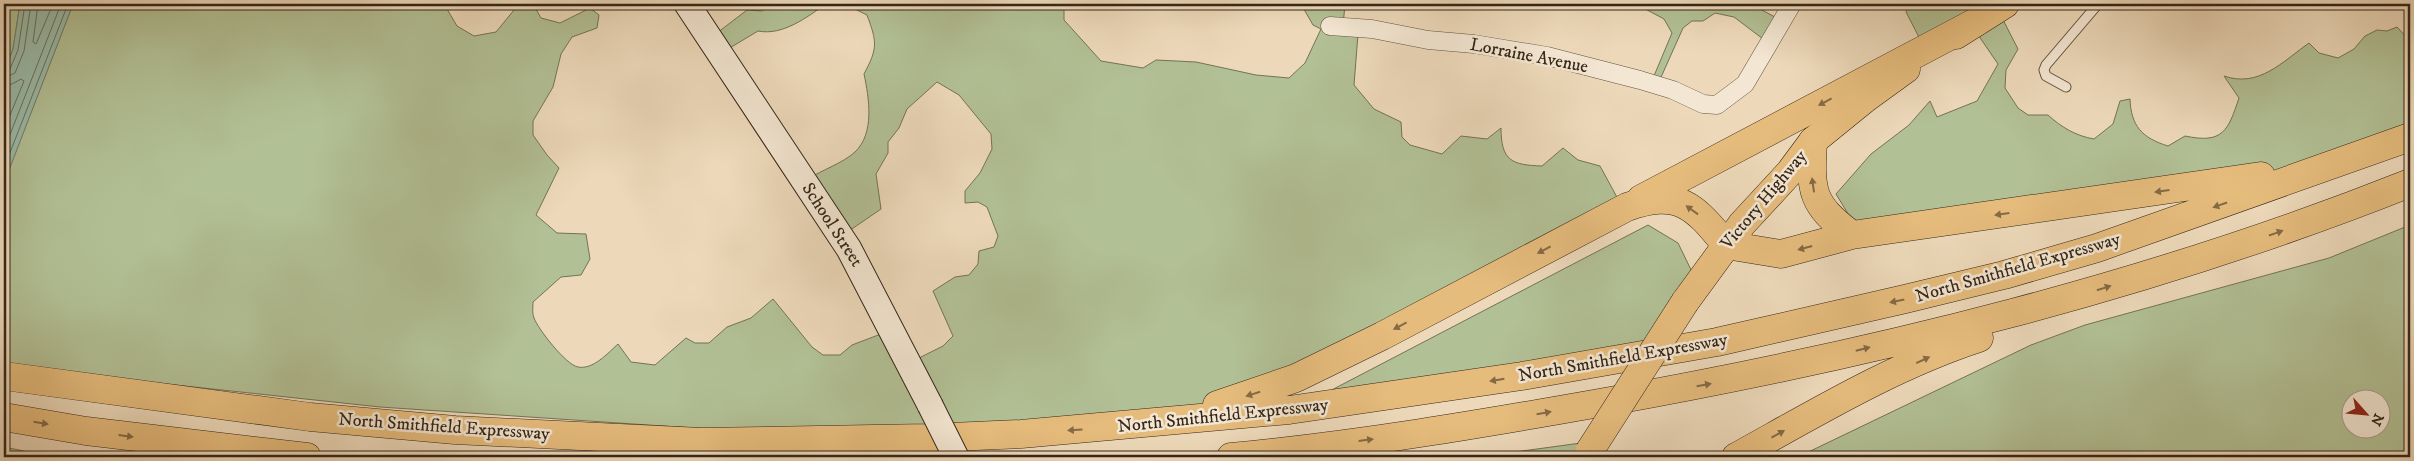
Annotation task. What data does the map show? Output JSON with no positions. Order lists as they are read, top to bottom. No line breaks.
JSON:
{"streets":{"main road":["Victory Highway","North Smithfield Expressway"],"street":["Lorraine Avenue","School Street"]},"north":"bottom right"}
